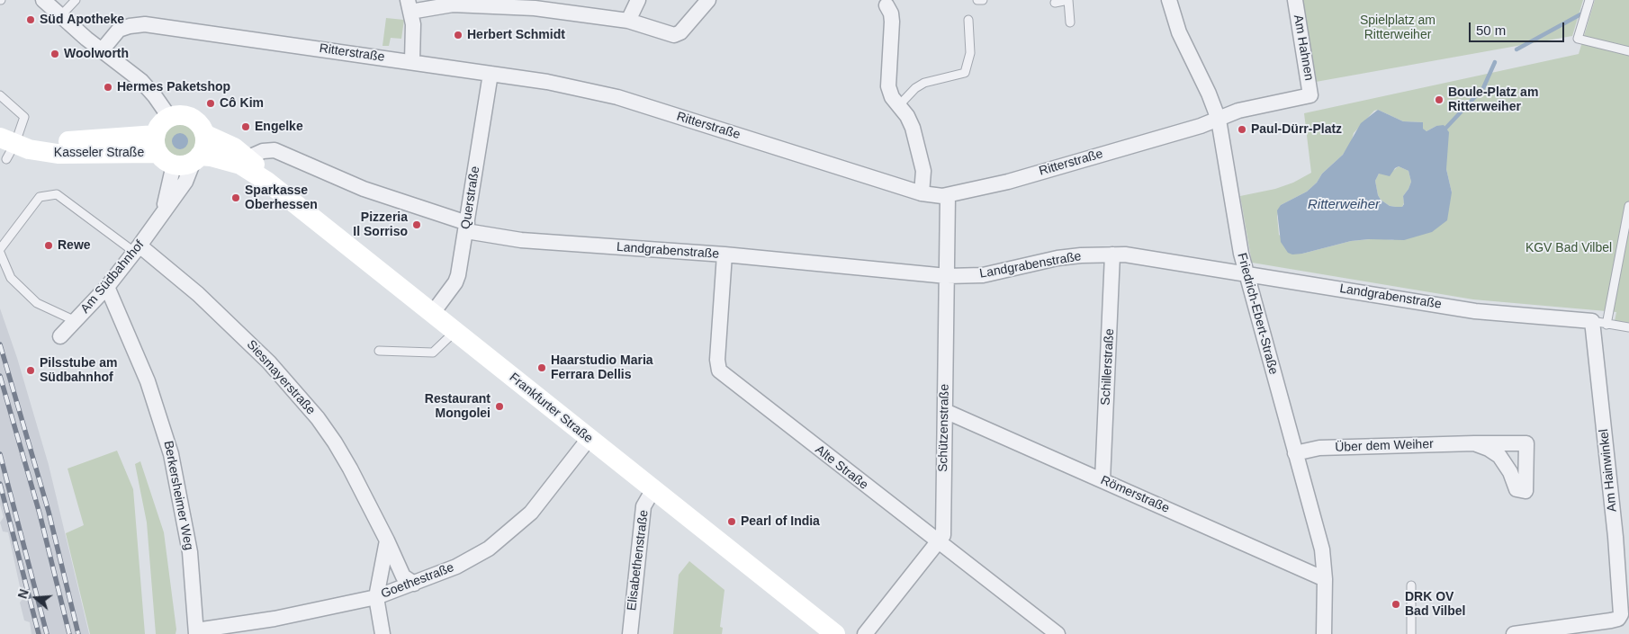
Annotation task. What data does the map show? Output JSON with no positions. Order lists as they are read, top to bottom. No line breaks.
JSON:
{"streets":{"main road":["Kasseler Straße","Frankfurter Straße"],"street":["Am Hahnen","Ritterstraße","Querstraße","Landgrabenstraße","Am Südbahnhof","Friedrich-Ebert-Straße","Schillerstraße","Siesmayerstraße","Schützenstraße","Über dem Weiher","Alte Straße","Am Hainwinkel","Römerstraße","Berkersheimer Weg","Elisabethenstraße","Goethestraße"]},"crossings":[["Am Hahnen","Ritterstraße"],["Ritterstraße","Querstraße"],["Ritterstraße","Friedrich-Ebert-Straße"],["Ritterstraße","Schützenstraße"],["Kasseler Straße","Am Südbahnhof"],["Kasseler Straße","Frankfurter Straße"],["Querstraße","Landgrabenstraße"],["Querstraße","Frankfurter Straße"],["Landgrabenstraße","Friedrich-Ebert-Straße"],["Landgrabenstraße","Schillerstraße"],["Landgrabenstraße","Frankfurter Straße"],["Landgrabenstraße","Schützenstraße"],["Landgrabenstraße","Alte Straße"],["Landgrabenstraße","Am Hainwinkel"],["Am Südbahnhof","Siesmayerstraße"],["Am Südbahnhof","Frankfurter Straße"],["Am Südbahnhof","Berkersheimer Weg"],["Friedrich-Ebert-Straße","Über dem Weiher"],["Friedrich-Ebert-Straße","Römerstraße"],["Schillerstraße","Römerstraße"],["Siesmayerstraße","Goethestraße"],["Frankfurter Straße","Elisabethenstraße"],["Frankfurter Straße","Goethestraße"],["Schützenstraße","Alte Straße"],["Schützenstraße","Römerstraße"],["Berkersheimer Weg","Goethestraße"]],"water":["Ritterweiher"],"parks":["Spielplatz am Ritterweiher","KGV Bad Vilbel"],"places":["Süd Apotheke","Herbert Schmidt","Woolworth","Hermes Paketshop","Boule-Platz am Ritterweiher","Cô Kim","Engelke","Paul-Dürr-Platz","Sparkasse Oberhessen","Pizzeria Il Sorriso","Rewe","Haarstudio Maria Ferrara Dellis","Pilsstube am Südbahnhof","Restaurant Mongolei","Pearl of India","DRK OV Bad Vilbel"],"scale_bar":"50 m","north":"left"}
